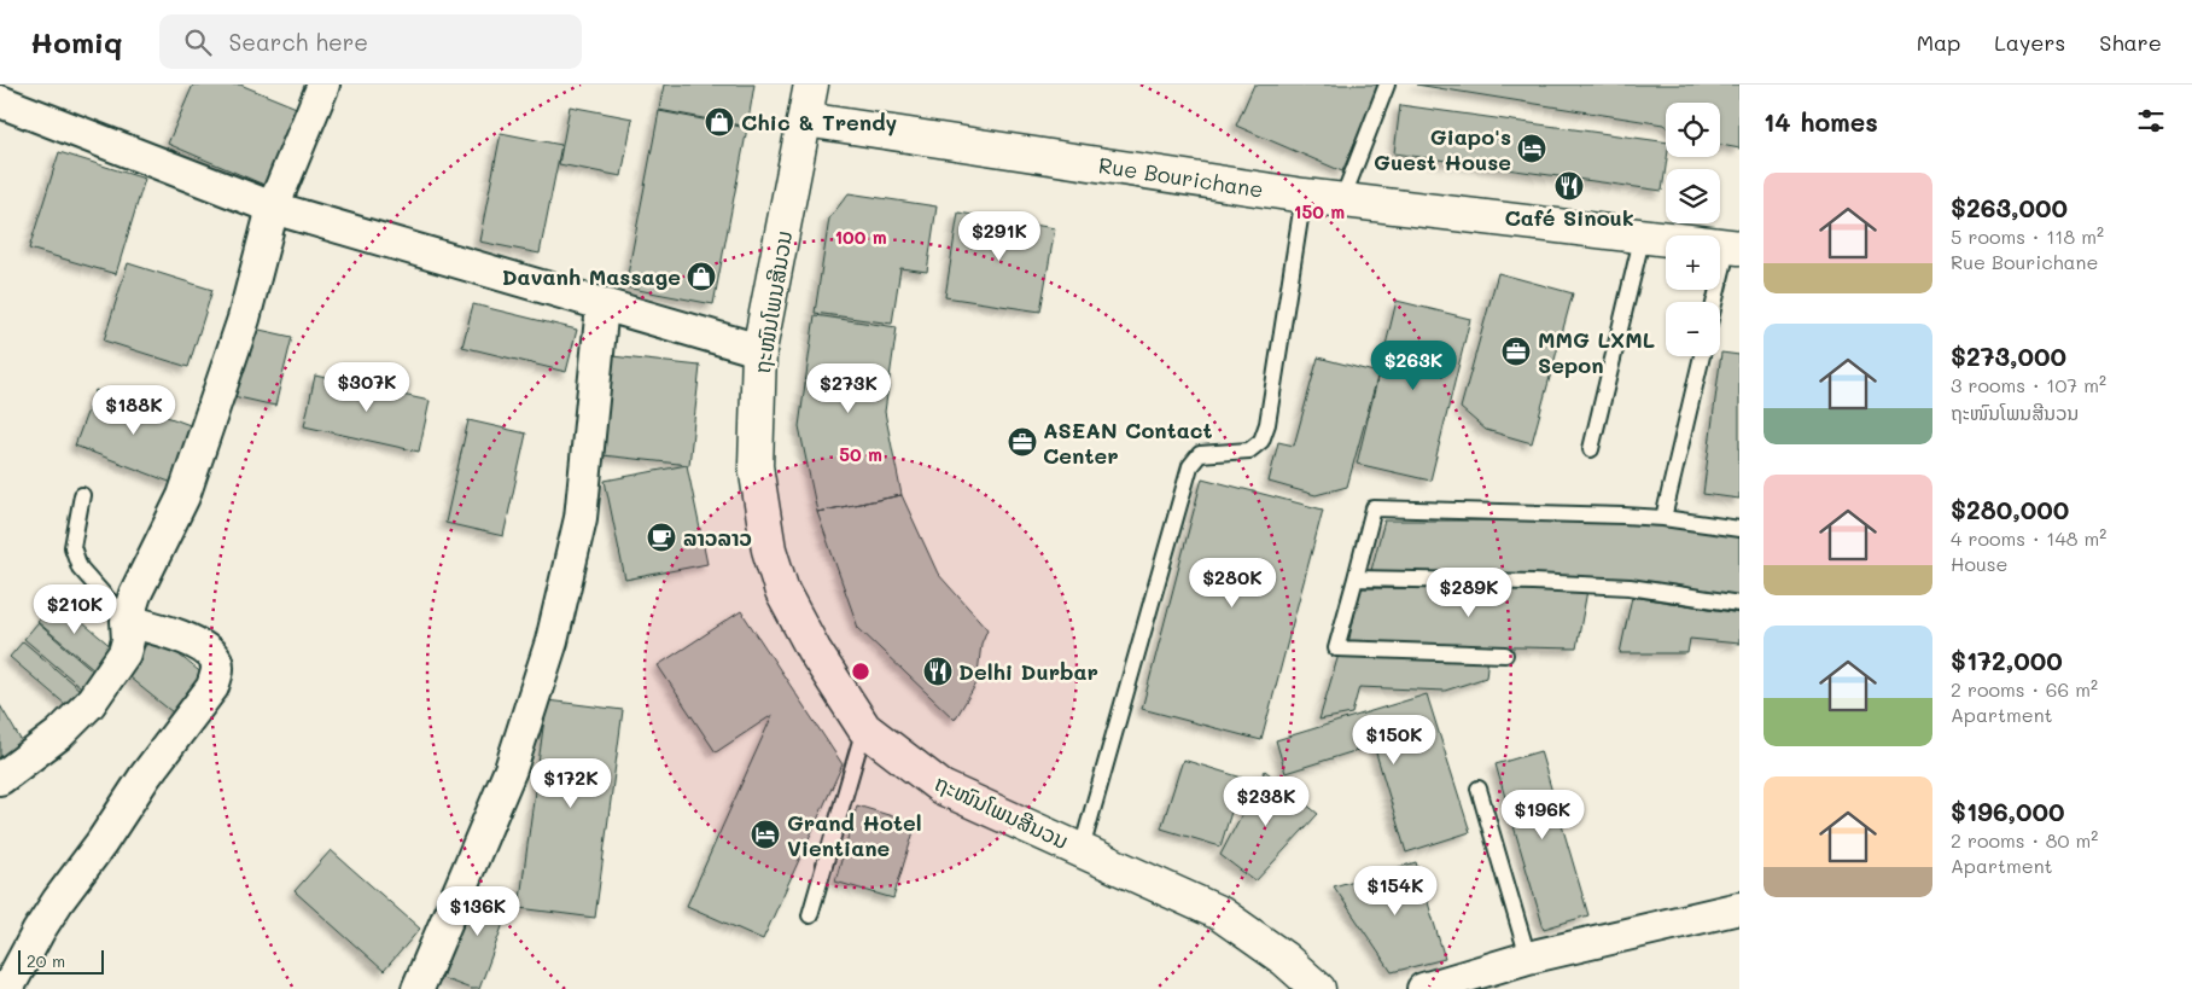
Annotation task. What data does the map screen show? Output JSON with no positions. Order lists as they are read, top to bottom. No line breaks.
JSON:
{"streets":{"street":["Rue Bourichane","ຖະໜົນໂພນສີນວນ"]},"crossings":[["Rue Bourichane","ຖະໜົນໂພນສີນວນ"]],"places":{"shop":["Chic & Trendy","Davanh Massage"],"hotel":["Giapo's Guest House","Grand Hotel Vientiane"],"restaurant":["Café Sinouk","Delhi Durbar"],"office":["MMG LXML Sepon","ASEAN Contact Center"],"cafe":["ລາວລາວ"]},"scale_bar":"20 m","page":{"header":"Homiq","search":"Search here","nav":["Map","Layers","Share"],"heading":"14 homes","map_buttons":["+","−"],"list":[{"name":"$263,000","note":"5 rooms · 118 m² · Rue Bourichane"},{"name":"$273,000","note":"3 rooms · 107 m² · ຖະໜົນໂພນສີນວນ"},{"name":"$280,000","note":"4 rooms · 148 m² · House"},{"name":"$172,000","note":"2 rooms · 66 m² · Apartment"},{"name":"$196,000","note":"2 rooms · 80 m² · Apartment"}],"price":["$291K","$263K","$307K","$273K","$188K","$280K","$289K","$210K","$150K","$172K","$238K","$196K","$154K","$136K"],"scale":"20 m"},"rings":["150 m","100 m","50 m"]}
